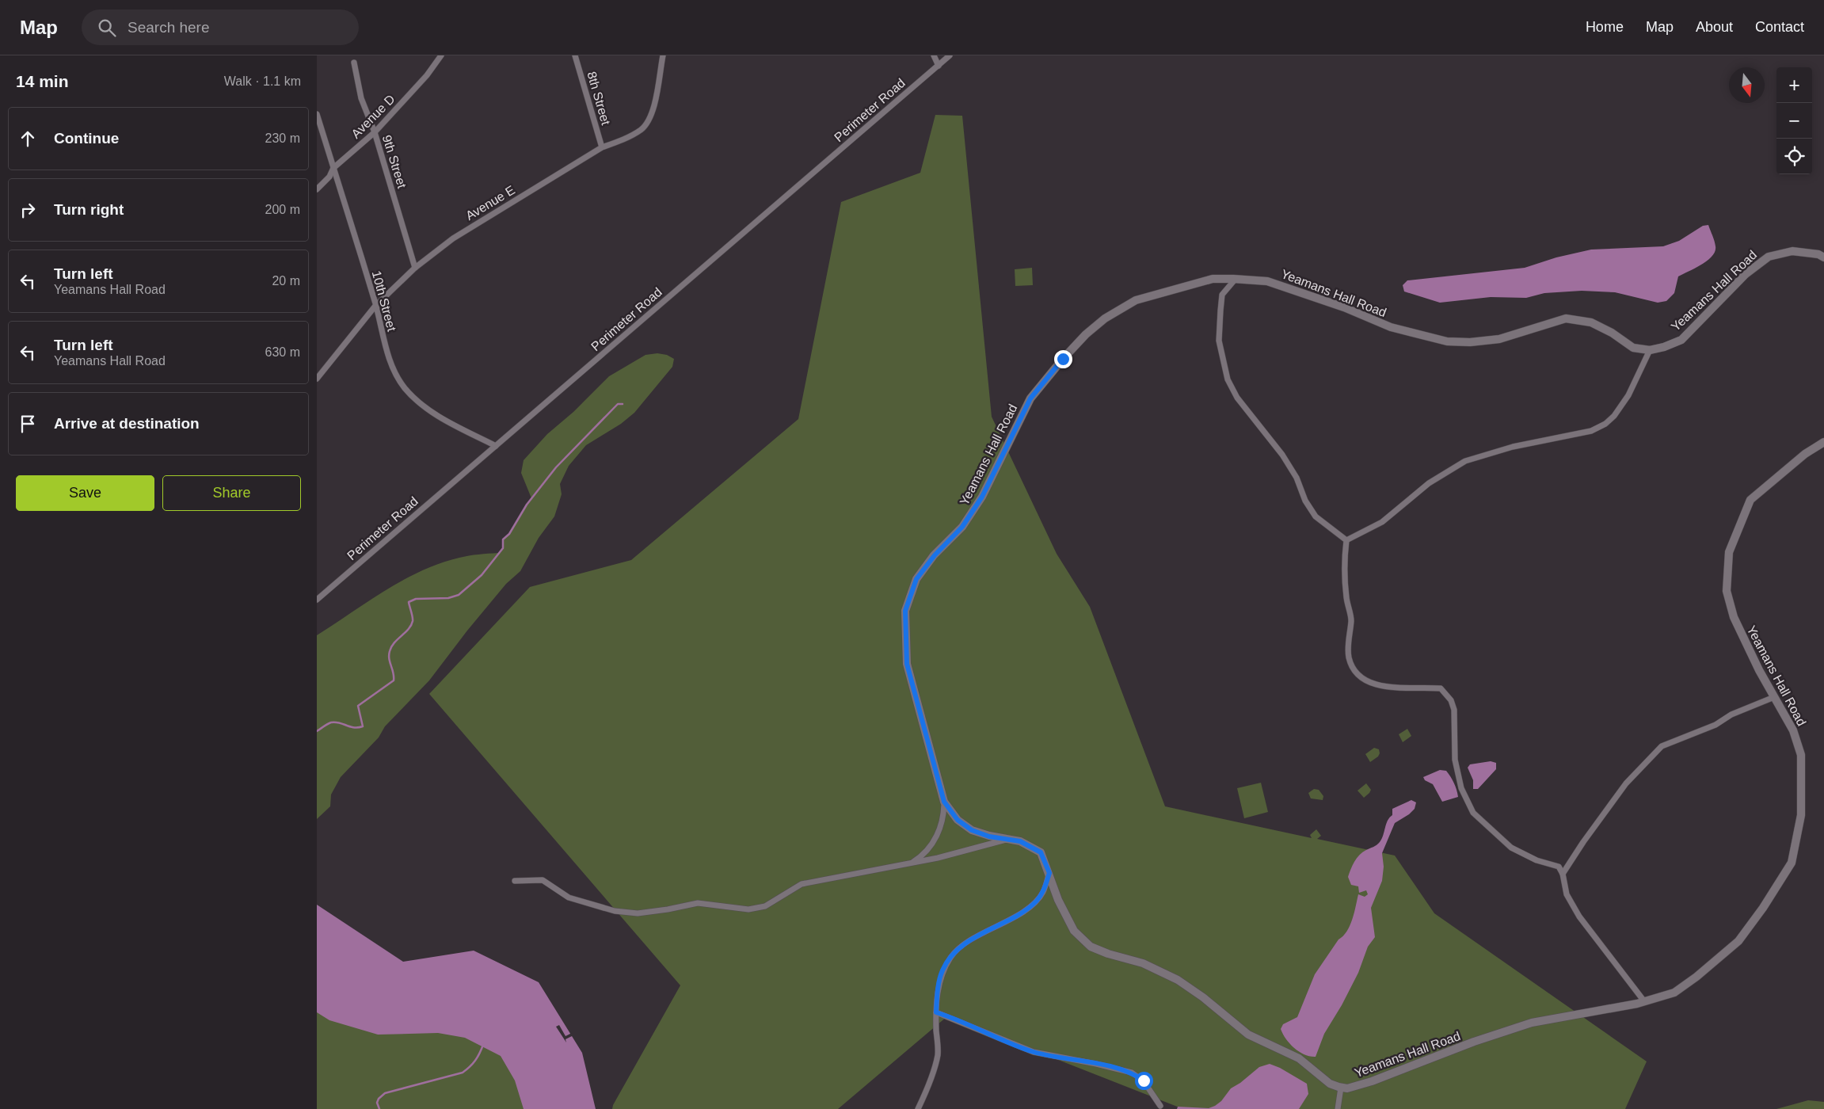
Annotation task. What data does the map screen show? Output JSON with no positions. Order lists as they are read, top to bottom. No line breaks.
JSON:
{"streets":{"street":["8th Street","Perimeter Road","Avenue D","9th Street","Avenue E","Yeamans Hall Road","10th Street"]},"crossings":[["8th Street","Avenue E"],["Perimeter Road","10th Street"],["Avenue D","9th Street"],["Avenue D","10th Street"],["9th Street","Avenue E"],["Avenue E","10th Street"]],"north":"bottom","page":{"header":"Map","search":"Search here","nav":["Home","Map","About","Contact"],"heading":["14 min","Walk · 1.1 km"],"map_buttons":["+","−"],"list":[["Continue","230 m"],["Turn right","200 m"],["Turn left","Yeamans Hall Road","20 m"],["Turn left","Yeamans Hall Road","630 m"],"Arrive at destination"],"buttons":["Save","Share"]}}
